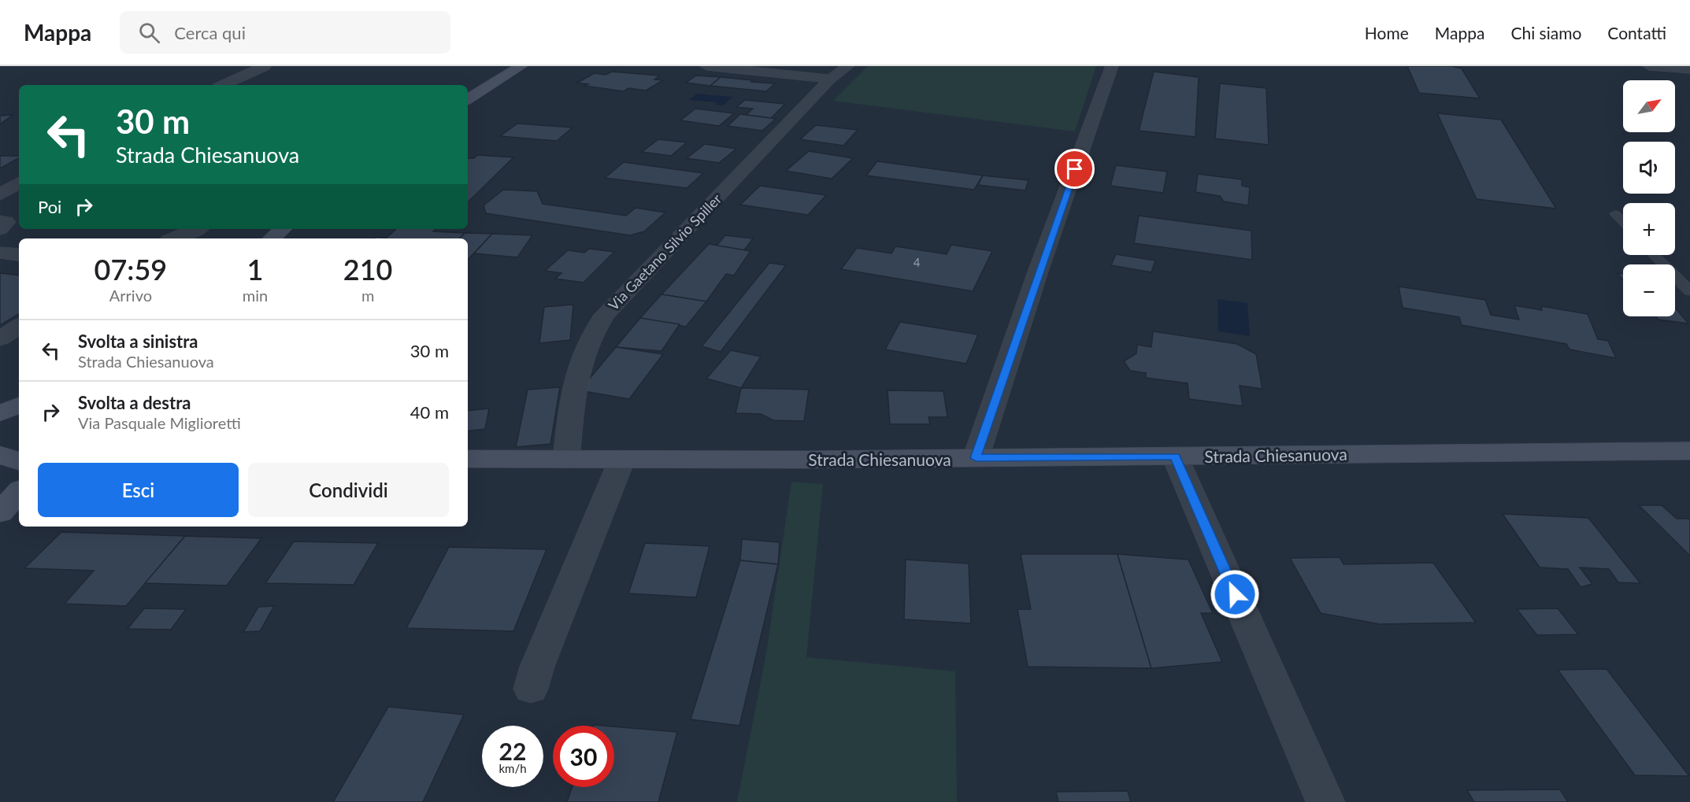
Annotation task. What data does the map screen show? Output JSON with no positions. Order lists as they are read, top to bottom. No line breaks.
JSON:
{"streets":{"main road":["Strada Chiesanuova"],"street":["Via Gaetano Silvio Spiller"]},"crossings":[["Via Gaetano Silvio Spiller","Strada Chiesanuova"]],"house_numbers":["4"],"north":"top right","page":{"header":"Mappa","search":"Cerca qui","nav":["Home","Mappa","Chi siamo","Contatti"],"map_buttons":["+","−"],"turn":["30 m","Strada Chiesanuova"],"then":"Poi","eta":["07:59","Arrivo","1","min","210","m"],"list":[{"name":"Svolta a sinistra","note":"Strada Chiesanuova","value":"30 m"},{"name":"Svolta a destra","note":"Via Pasquale Miglioretti","value":"40 m"}],"buttons":["Esci","Condividi"],"speed":"22 km/h","limit":"30"}}
